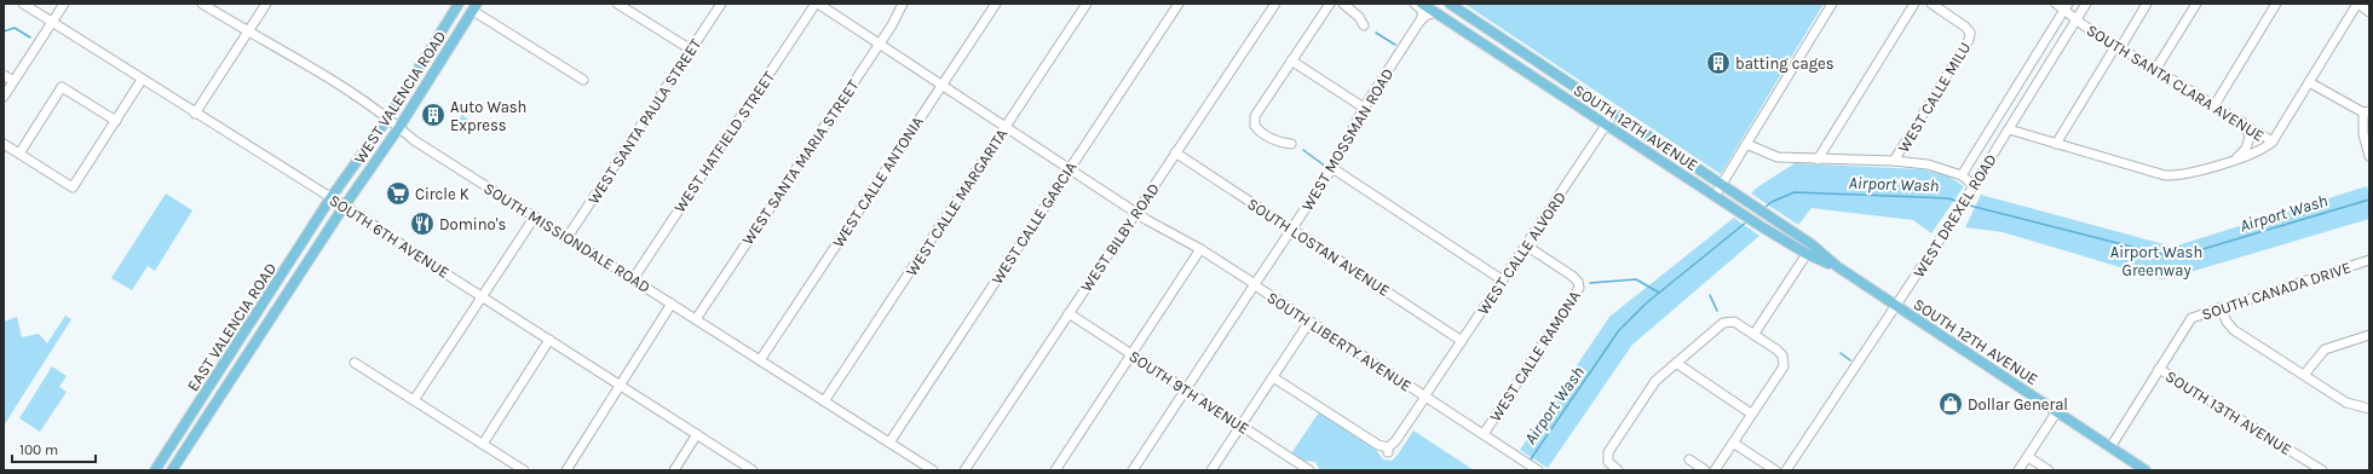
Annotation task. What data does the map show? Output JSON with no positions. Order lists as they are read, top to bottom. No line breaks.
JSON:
{"streets":{"main road":["WEST VALENCIA ROAD","SOUTH 12TH AVENUE","EAST VALENCIA ROAD"],"street":["SOUTH SANTA CLARA AVENUE","WEST CALLE MILU","WEST SANTA PAULA STREET","WEST MOSSMAN ROAD","WEST HATFIELD STREET","WEST SANTA MARIA STREET","WEST CALLE ANTONIA","WEST CALLE MARGARITA","WEST DREXEL ROAD","WEST CALLE GARCIA","SOUTH 6TH AVENUE","SOUTH MISSIONDALE ROAD","WEST BILBY ROAD","SOUTH LOSTAN AVENUE","WEST CALLE ALVORD","SOUTH CANADA DRIVE","SOUTH LIBERTY AVENUE","WEST CALLE RAMONA","SOUTH 9TH AVENUE","SOUTH 13TH AVENUE"]},"crossings":[["SOUTH SANTA CLARA AVENUE","WEST DREXEL ROAD"],["WEST VALENCIA ROAD","SOUTH 6TH AVENUE"],["WEST VALENCIA ROAD","SOUTH MISSIONDALE ROAD"],["WEST VALENCIA ROAD","EAST VALENCIA ROAD"],["WEST SANTA PAULA STREET","SOUTH MISSIONDALE ROAD"],["SOUTH 12TH AVENUE","WEST DREXEL ROAD"],["SOUTH 12TH AVENUE","WEST CALLE ALVORD"],["SOUTH 12TH AVENUE","SOUTH CANADA DRIVE"],["WEST MOSSMAN ROAD","SOUTH LOSTAN AVENUE"],["WEST MOSSMAN ROAD","SOUTH LIBERTY AVENUE"],["WEST MOSSMAN ROAD","SOUTH 9TH AVENUE"],["WEST HATFIELD STREET","SOUTH MISSIONDALE ROAD"],["WEST HATFIELD STREET","SOUTH LIBERTY AVENUE"],["WEST SANTA MARIA STREET","SOUTH MISSIONDALE ROAD"],["WEST SANTA MARIA STREET","SOUTH LIBERTY AVENUE"],["WEST CALLE ANTONIA","SOUTH MISSIONDALE ROAD"],["WEST CALLE ANTONIA","SOUTH LIBERTY AVENUE"],["WEST CALLE MARGARITA","SOUTH MISSIONDALE ROAD"],["WEST CALLE MARGARITA","SOUTH LIBERTY AVENUE"],["WEST CALLE GARCIA","SOUTH MISSIONDALE ROAD"],["WEST CALLE GARCIA","SOUTH LIBERTY AVENUE"],["SOUTH 6TH AVENUE","EAST VALENCIA ROAD"],["WEST BILBY ROAD","SOUTH LOSTAN AVENUE"],["WEST BILBY ROAD","SOUTH LIBERTY AVENUE"],["WEST BILBY ROAD","SOUTH 9TH AVENUE"],["SOUTH LOSTAN AVENUE","WEST CALLE ALVORD"],["WEST CALLE ALVORD","SOUTH LIBERTY AVENUE"],["WEST CALLE ALVORD","WEST CALLE RAMONA"],["SOUTH CANADA DRIVE","SOUTH 13TH AVENUE"],["SOUTH LIBERTY AVENUE","WEST CALLE RAMONA"]],"water":["Airport Wash"],"parks":["Airport Wash Greenway"],"places":{"building":["batting cages","Auto Wash Express"],"supermarket":["Circle K"],"restaurant":["Domino's"],"shop":["Dollar General"]},"scale_bar":"100 m"}
